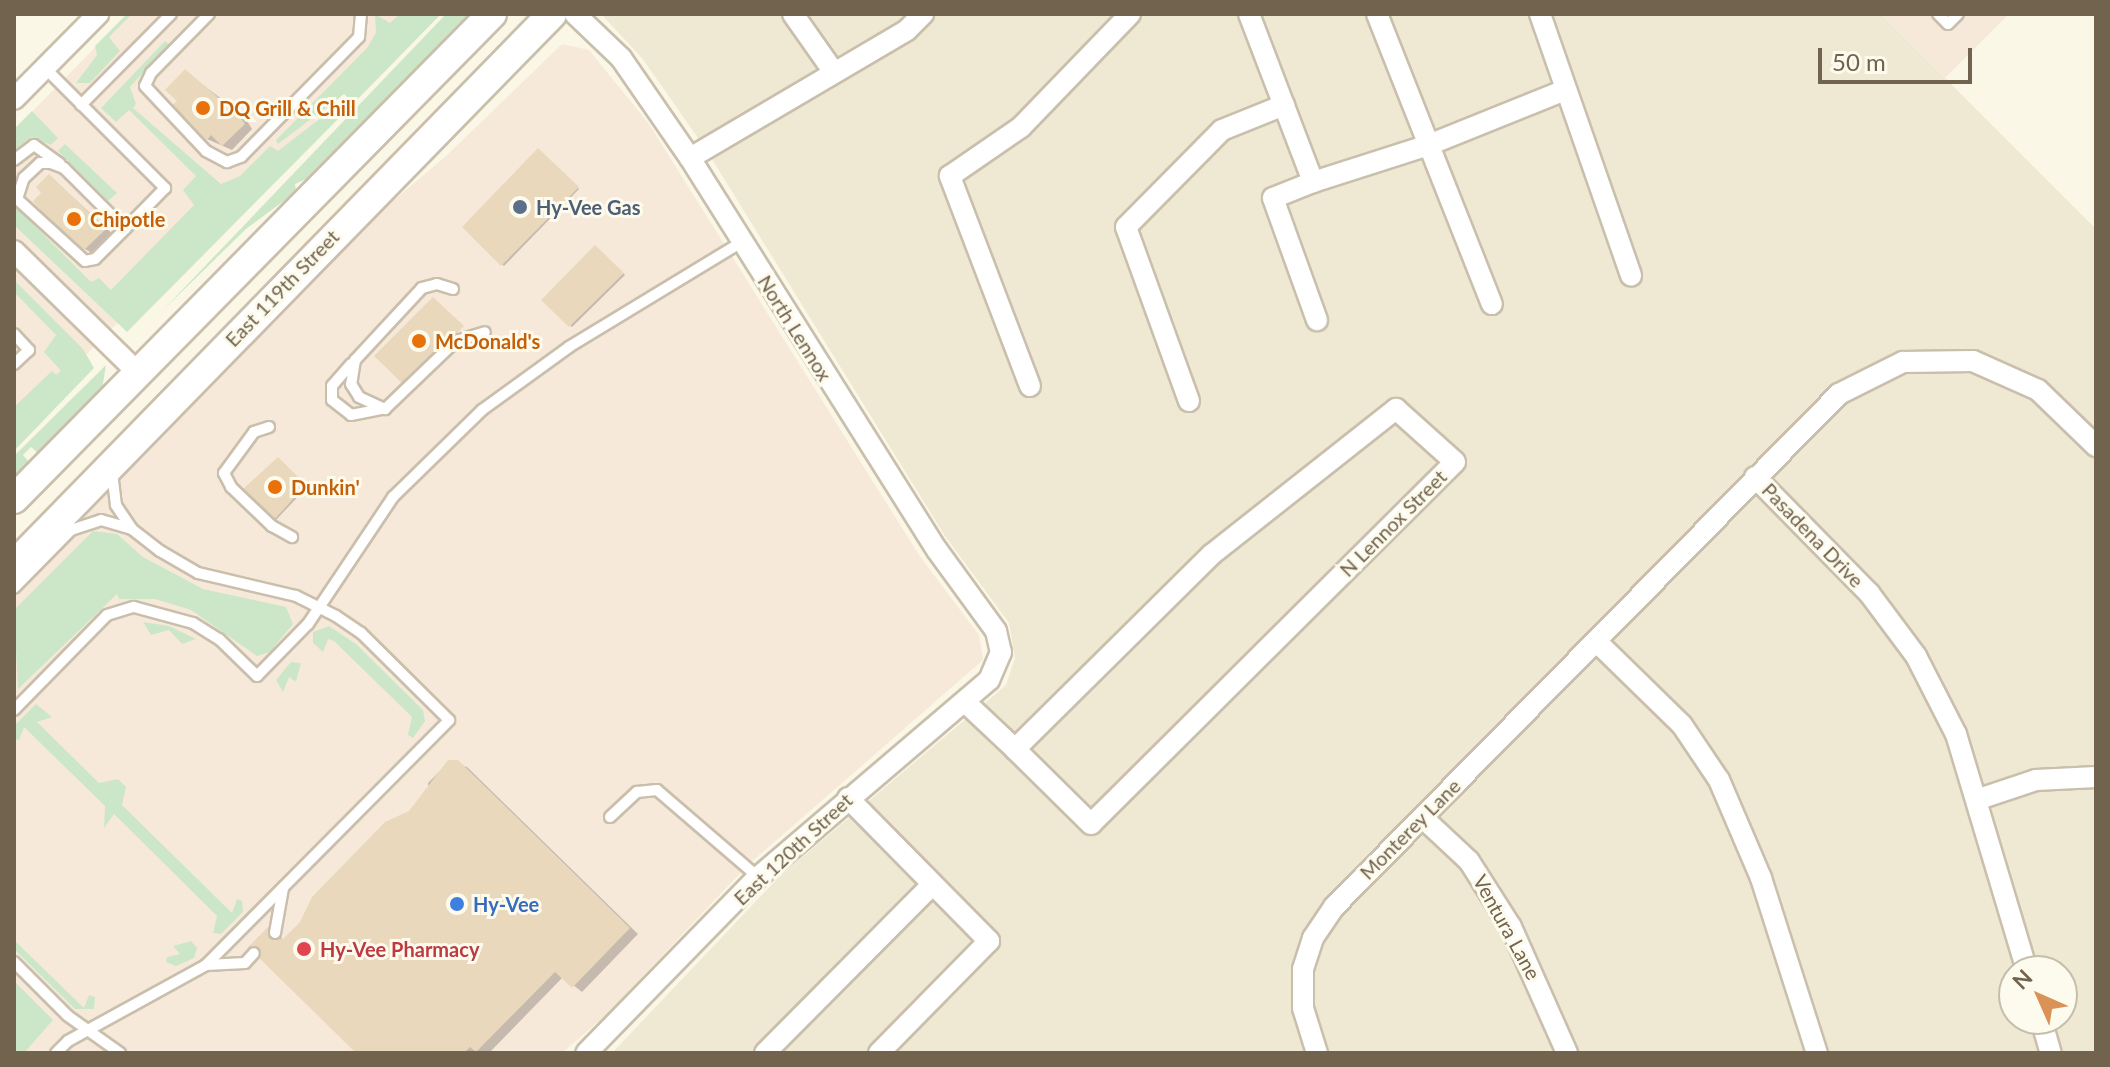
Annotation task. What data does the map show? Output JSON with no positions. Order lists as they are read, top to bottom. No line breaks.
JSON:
{"streets":{"main road":["East 119th Street"],"street":["North Lennox","N Lennox Street","Pasadena Drive","Monterey Lane","East 120th Street","Ventura Lane"]},"crossings":[["North Lennox","East 120th Street"],["N Lennox Street","East 120th Street"],["Pasadena Drive","Monterey Lane"],["Monterey Lane","Ventura Lane"]],"places":["DQ Grill & Chill","Hy-Vee Gas","Chipotle","McDonald's","Dunkin'","Hy-Vee","Hy-Vee Pharmacy"],"scale_bar":"50 m","north":"top left"}
